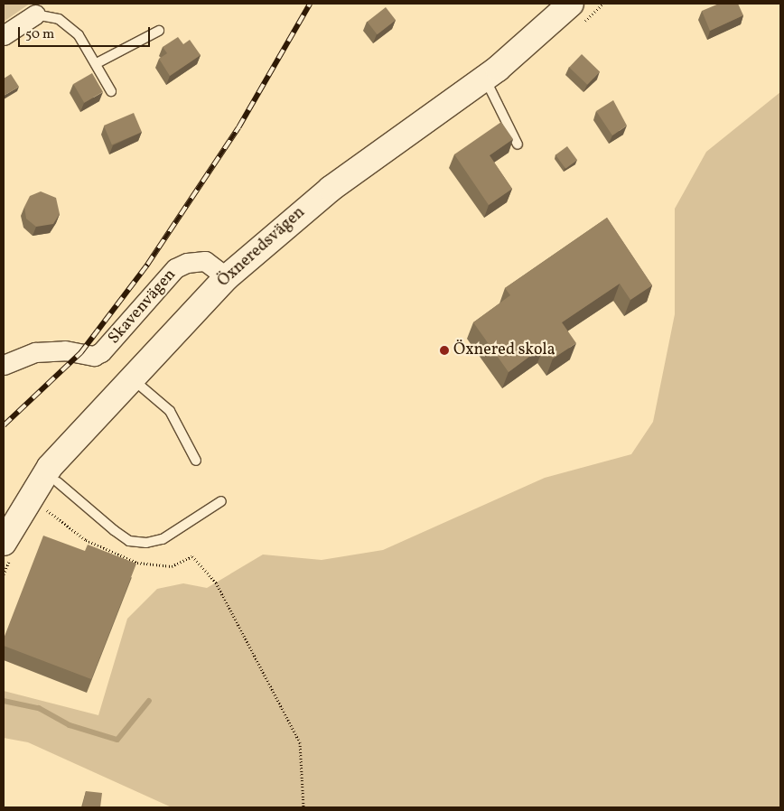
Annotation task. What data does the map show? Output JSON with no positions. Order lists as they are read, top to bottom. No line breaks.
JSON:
{"streets":{"street":["Öxneredsvägen","Skavenvägen"]},"crossings":[["Öxneredsvägen","Skavenvägen"]],"places":["Öxnered skola"],"scale_bar":"50 m"}
